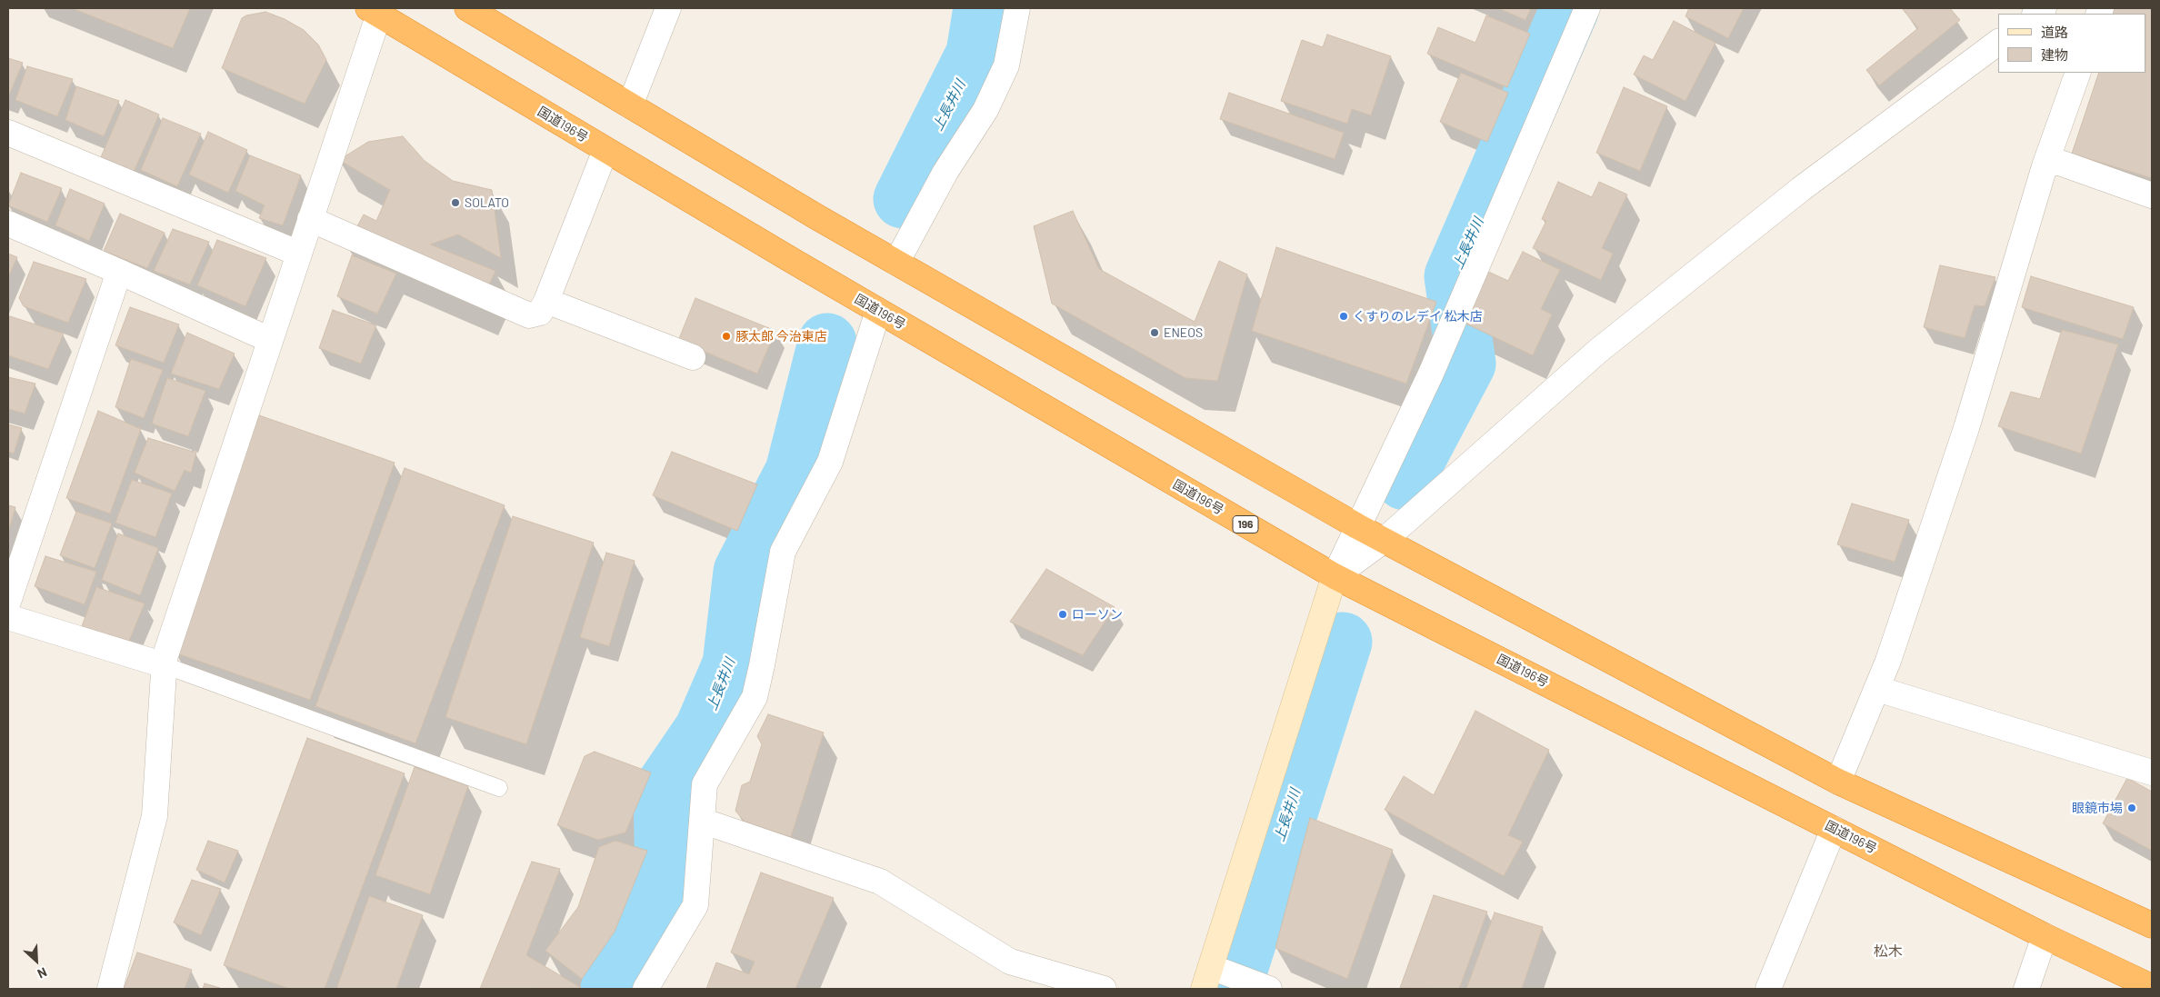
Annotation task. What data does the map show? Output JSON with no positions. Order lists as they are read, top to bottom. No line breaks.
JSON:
{"streets":{"highway":["国道196号","196"]},"districts":["松木"],"water":["上長井川"],"places":["SOLATO","くすりのレデイ 松木店","ENEOS","豚太郎 今治東店","ローソン","眼鏡市場"],"legend":["道路","建物"],"north":"bottom right"}
